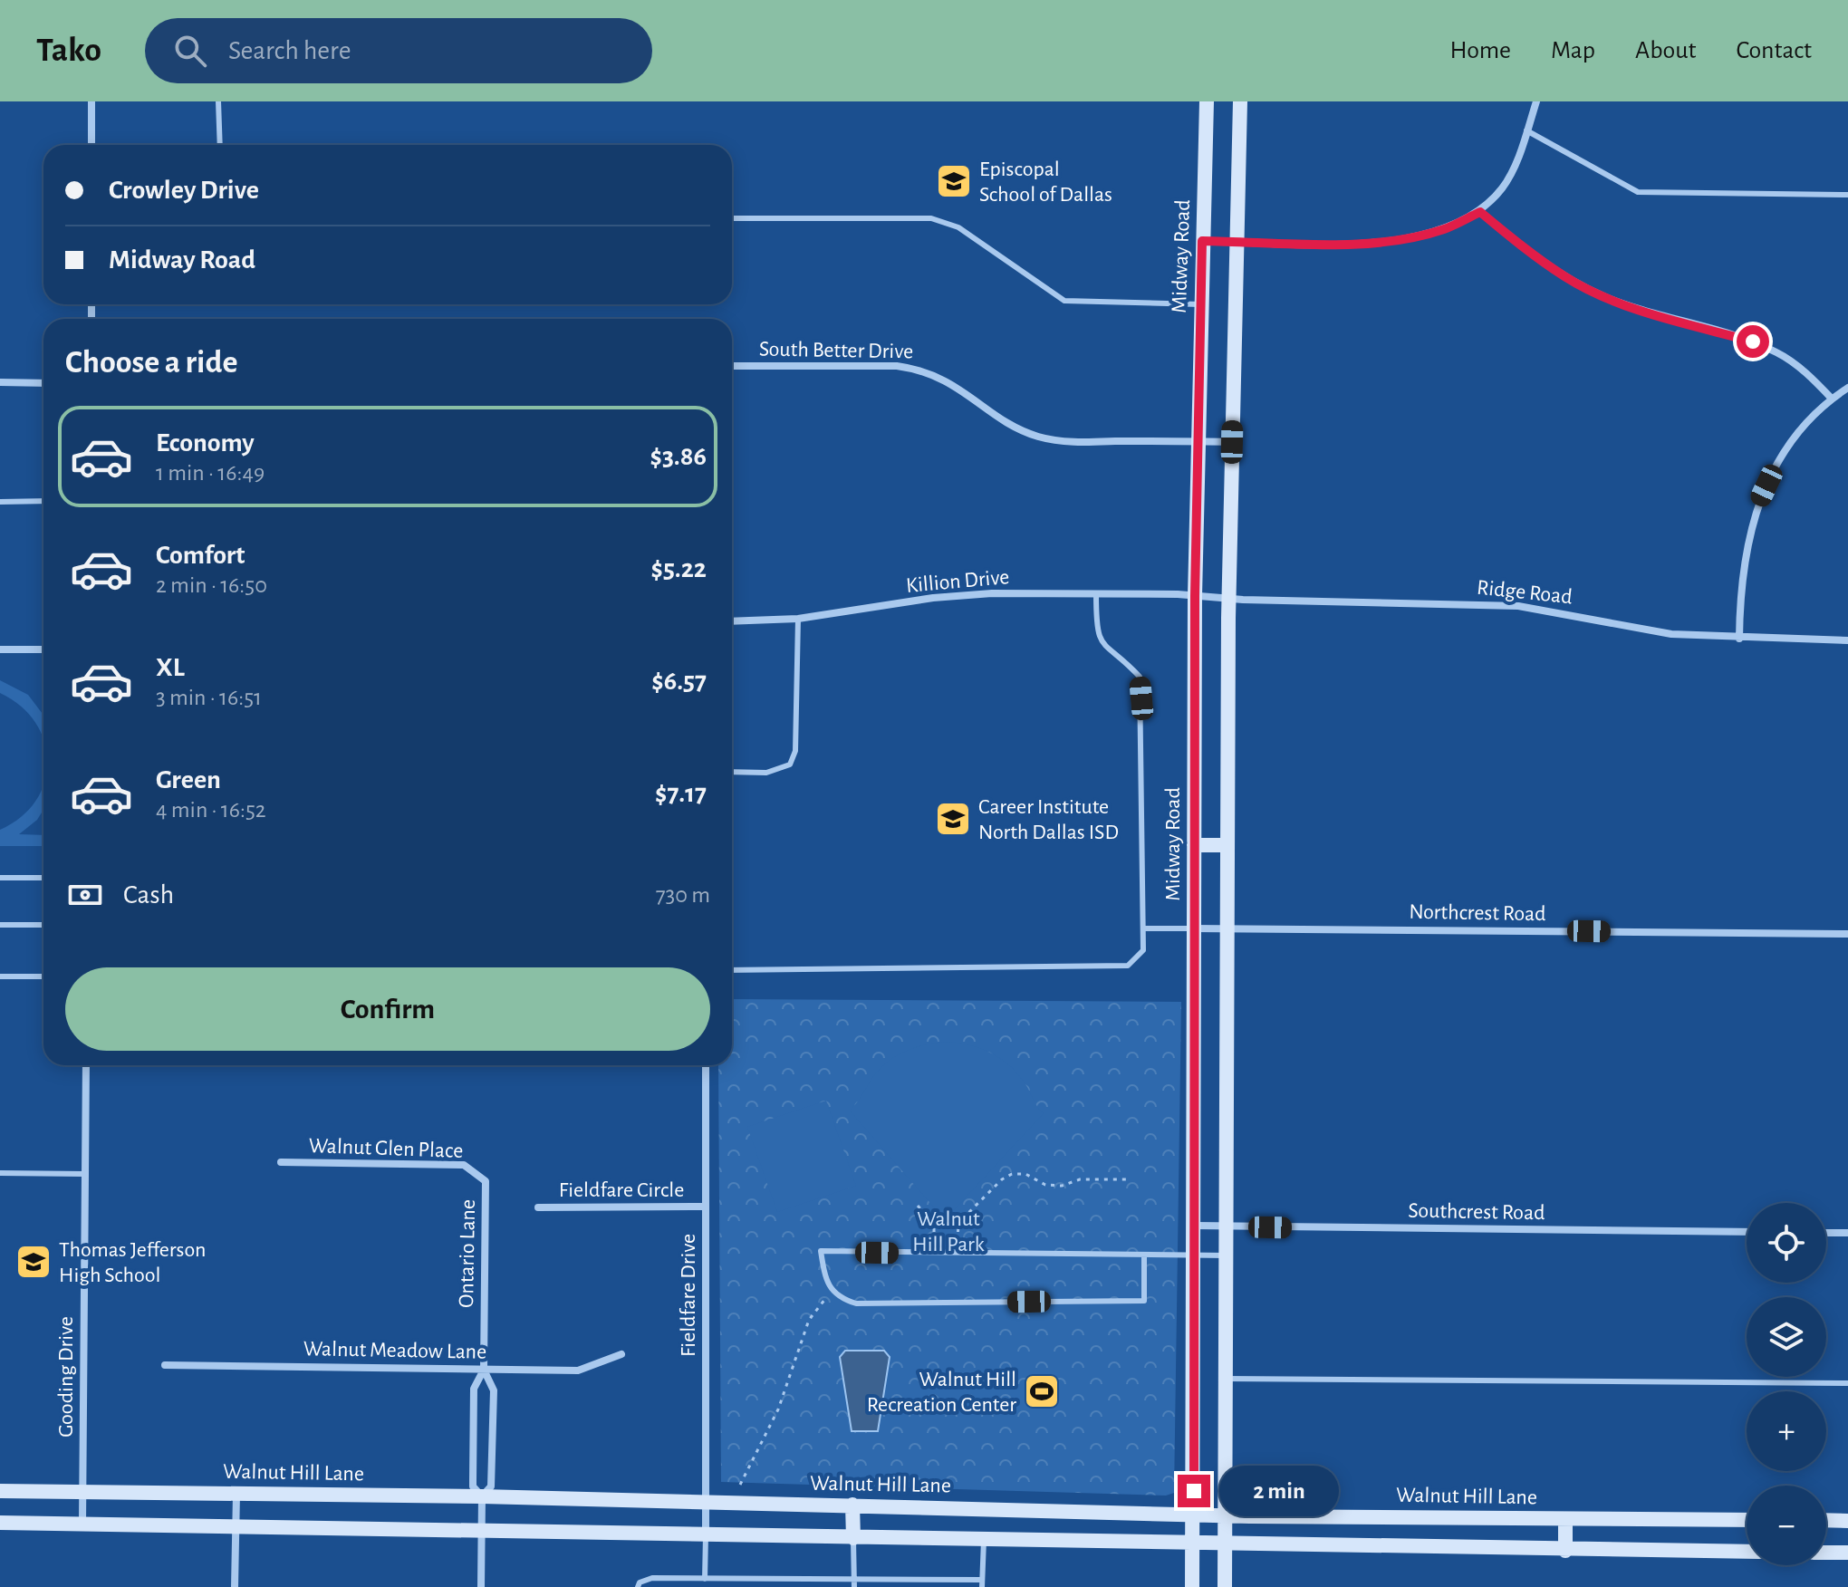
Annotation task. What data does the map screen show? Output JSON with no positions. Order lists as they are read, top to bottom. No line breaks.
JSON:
{"streets":{"main road":["Midway Road","Walnut Hill Lane"],"street":["South Better Drive","Killion Drive","Ridge Road","Northcrest Road","Walnut Glen Place","Fieldfare Circle","Southcrest Road","Ontario Lane","Fieldfare Drive","Walnut Meadow Lane","Gooding Drive"]},"crossings":[["Midway Road","South Better Drive"],["Midway Road","Killion Drive"],["Midway Road","Ridge Road"],["Midway Road","Northcrest Road"],["Midway Road","Southcrest Road"],["Midway Road","Walnut Hill Lane"],["Killion Drive","Ridge Road"],["Walnut Glen Place","Ontario Lane"],["Fieldfare Circle","Fieldfare Drive"],["Ontario Lane","Walnut Meadow Lane"],["Ontario Lane","Walnut Hill Lane"],["Fieldfare Drive","Walnut Hill Lane"],["Gooding Drive","Walnut Hill Lane"]],"parks":["Walnut Hill Park"],"places":{"school or university":["Episcopal School of Dallas","Career Institute North Dallas ISD","Thomas Jefferson High School"],"sports":["Walnut Hill Recreation Center"]},"page":{"header":"Tako","search":"Search here","nav":["Home","Map","About","Contact"],"banner":["Crowley Drive","Midway Road"],"heading":"Choose a ride","list":[{"name":"Economy","note":"1 min · 16:49","value":"$3.86"},{"name":"Comfort","note":"2 min · 16:50","value":"$5.22"},{"name":"XL","note":"3 min · 16:51","value":"$6.57"},{"name":"Green","note":"4 min · 16:52","value":"$7.17"}],"pay":["Cash","730 m"],"buttons":"Confirm","map_buttons":["+","−"],"bubble":"2 min"}}
